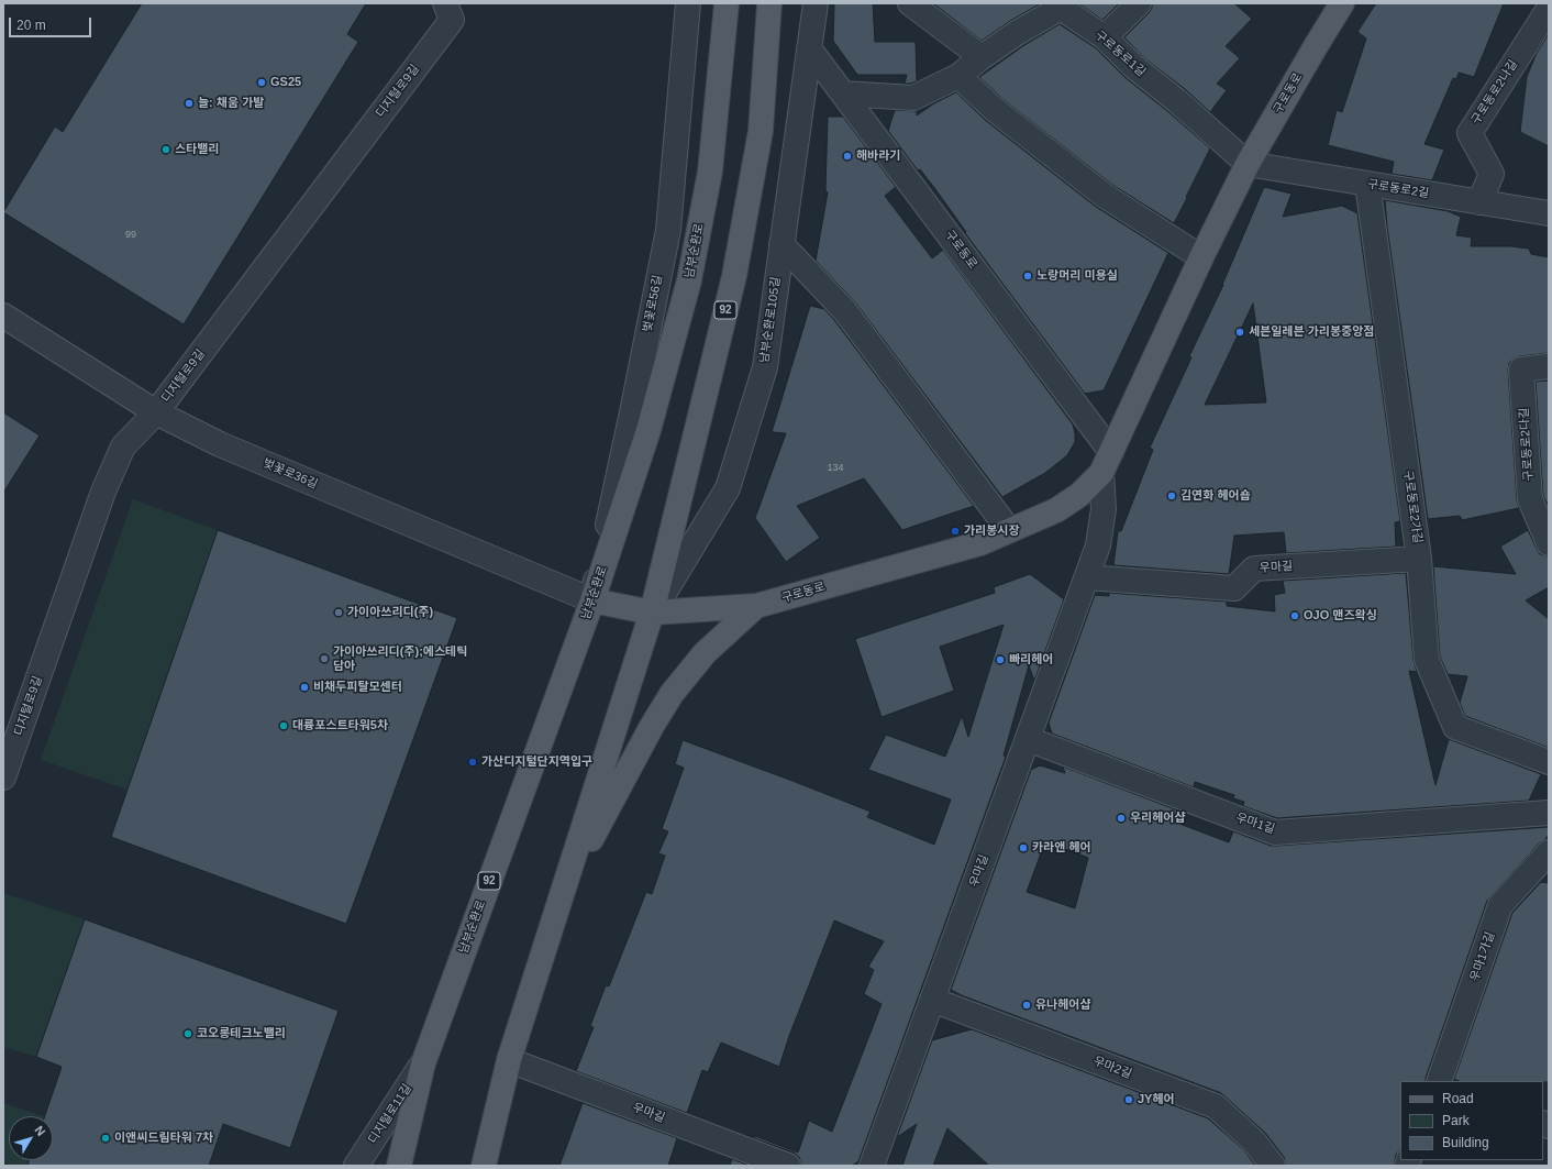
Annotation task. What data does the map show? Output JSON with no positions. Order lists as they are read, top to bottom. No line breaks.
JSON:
{"streets":{"main road":["구로동로","남부순환로","92"],"street":["구로동로1길","디지털로9길","구로동로2나길","구로동로2길","벚꽃로56길","남부순환로105길","구로동로2다길","벚꽃로36길","구로동로2가길","우마길","우마1길","우마1가길","우마2길","디지털로11길"]},"crossings":[["구로동로1길","구로동로"],["구로동로1길","구로동로2길"],["디지털로9길","벚꽃로36길"],["구로동로2나길","구로동로2길"],["구로동로","구로동로2길"],["구로동로","남부순환로"],["구로동로","벚꽃로56길"],["구로동로","92"],["구로동로","남부순환로105길"],["구로동로","벚꽃로36길"],["구로동로","우마길"],["구로동로2길","구로동로2가길"],["남부순환로","벚꽃로56길"],["남부순환로","벚꽃로36길"],["남부순환로","디지털로11길"],["벚꽃로56길","벚꽃로36길"],["92","남부순환로105길"],["92","우마길"],["구로동로2가길","우마길"],["우마길","우마1길"],["우마길","우마2길"]],"places":["GS25","늘: 채움 가발","스타밸리","해바라기","노랑머리 미용실","세븐일레븐 가리봉중앙점","김연화 헤어숍","가리봉시장","가이아쓰리디(주)","OJO 맨즈왁싱","가이아쓰리디(주);에스테틱 담아","빠리헤어","비채두피탈모센터","대륭포스트타워5차","가산디지털단지역입구","우리헤어샵","카라앤 헤어","유나헤어샵","코오롱테크노밸리","JY헤어","이앤씨드림타워 7차"],"house_numbers":["99","134"],"legend":["Road","Park","Building"],"scale_bar":"20 m","north":"top right"}
